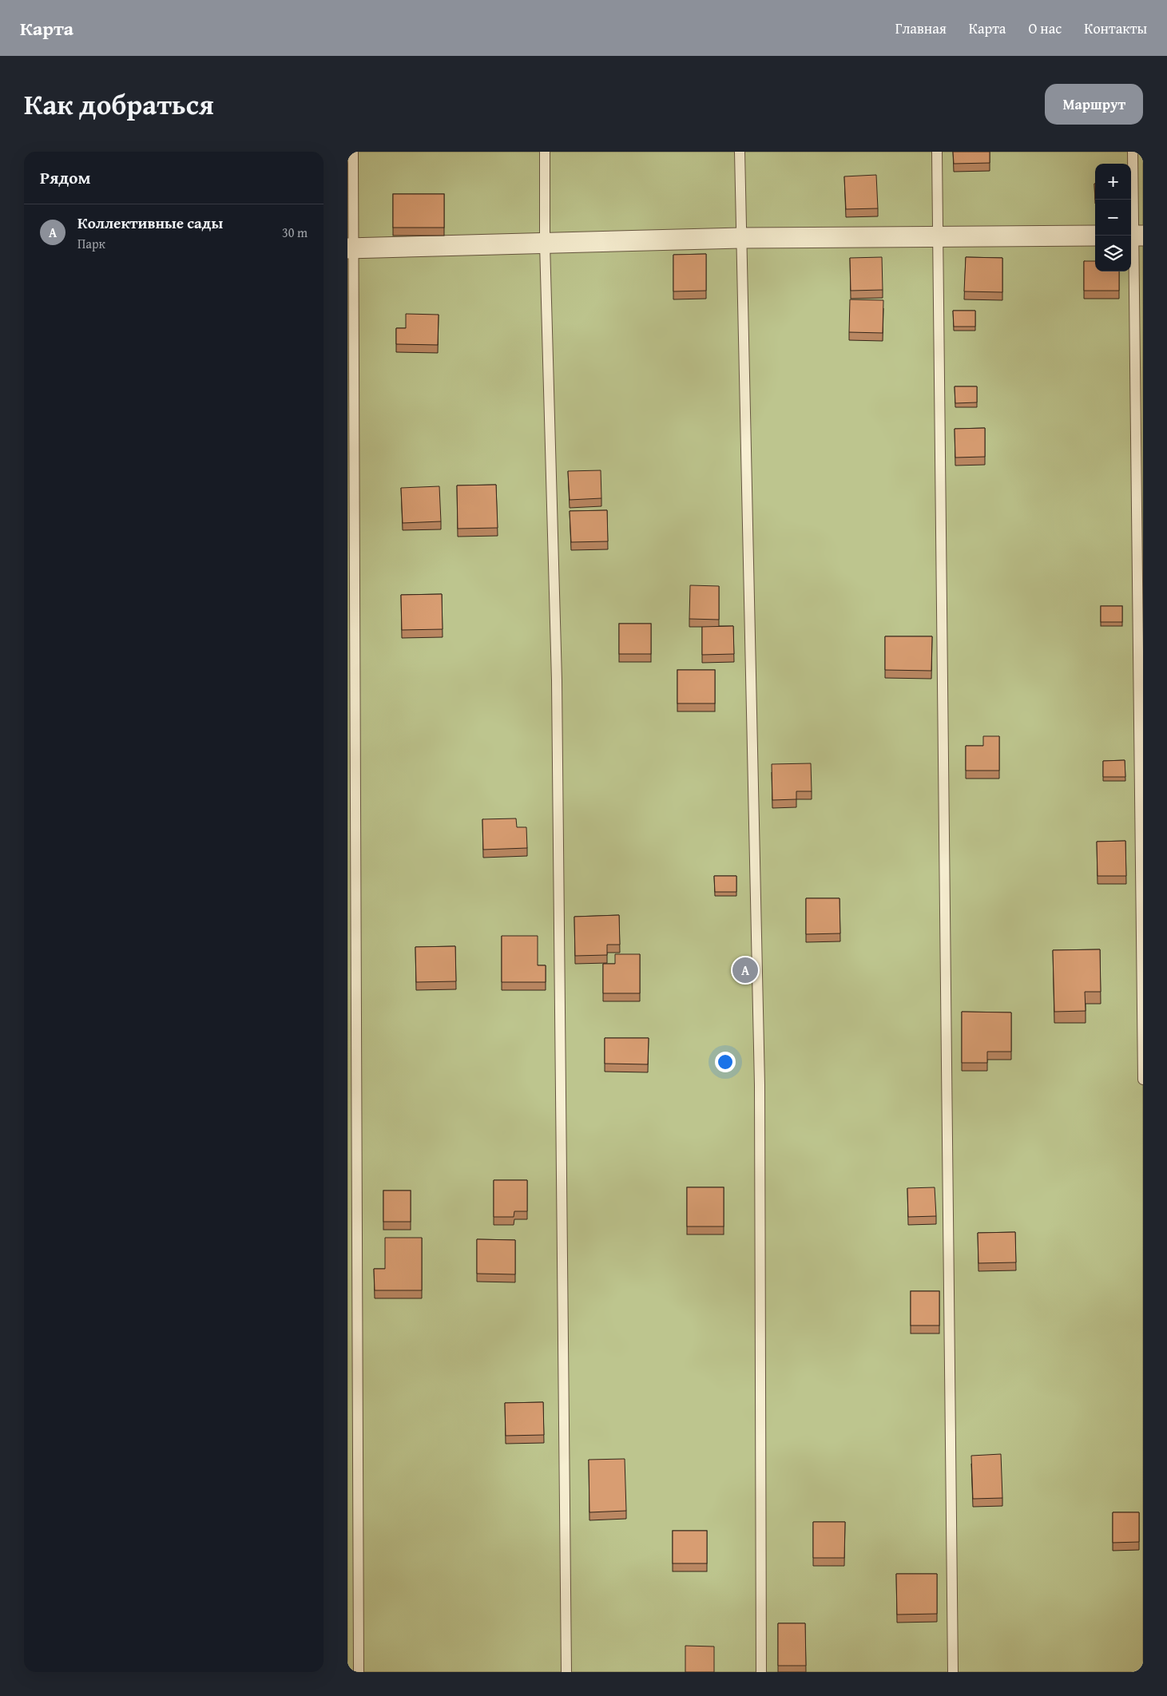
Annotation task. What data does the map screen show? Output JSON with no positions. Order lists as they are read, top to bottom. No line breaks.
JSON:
{"page":{"header":"Карта","nav":["Главная","Карта","О нас","Контакты"],"title":"Как добраться","buttons":"Маршрут","heading":"Рядом","map_buttons":["+","−"],"list":[{"mark":"A","name":"Коллективные сады","note":"Парк","value":"30 m"}],"pins":"A"}}
